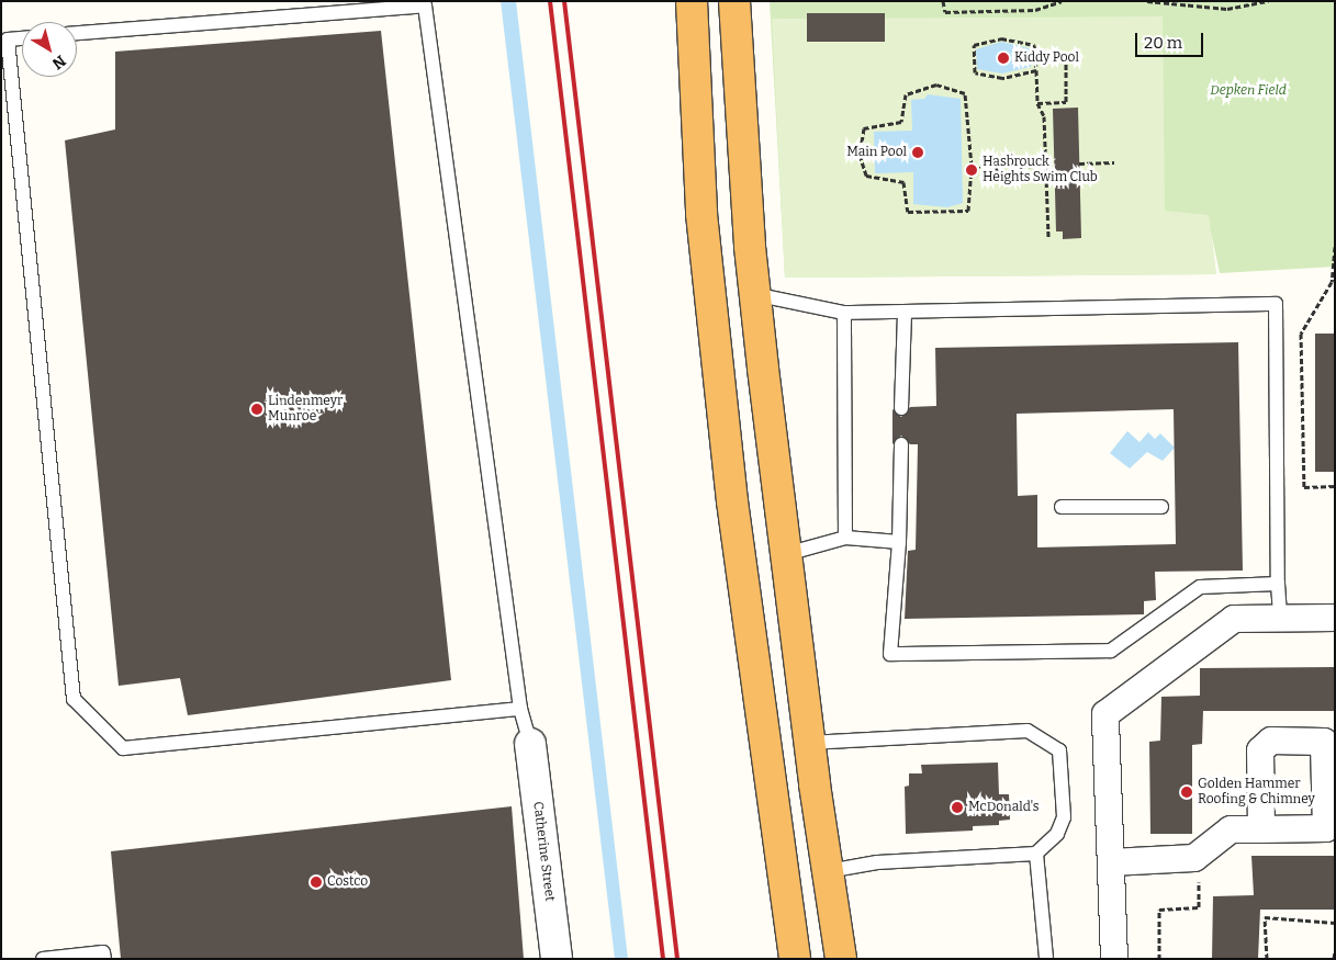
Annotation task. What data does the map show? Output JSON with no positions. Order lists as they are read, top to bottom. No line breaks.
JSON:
{"streets":{"street":["Catherine Street"]},"parks":["Depken Field"],"places":["Kiddy Pool","Main Pool","Hasbrouck Heights Swim Club","Lindenmeyr Munroe","Golden Hammer Roofing & Chimney","McDonald's","Costco"],"scale_bar":"20 m","north":"bottom right"}
